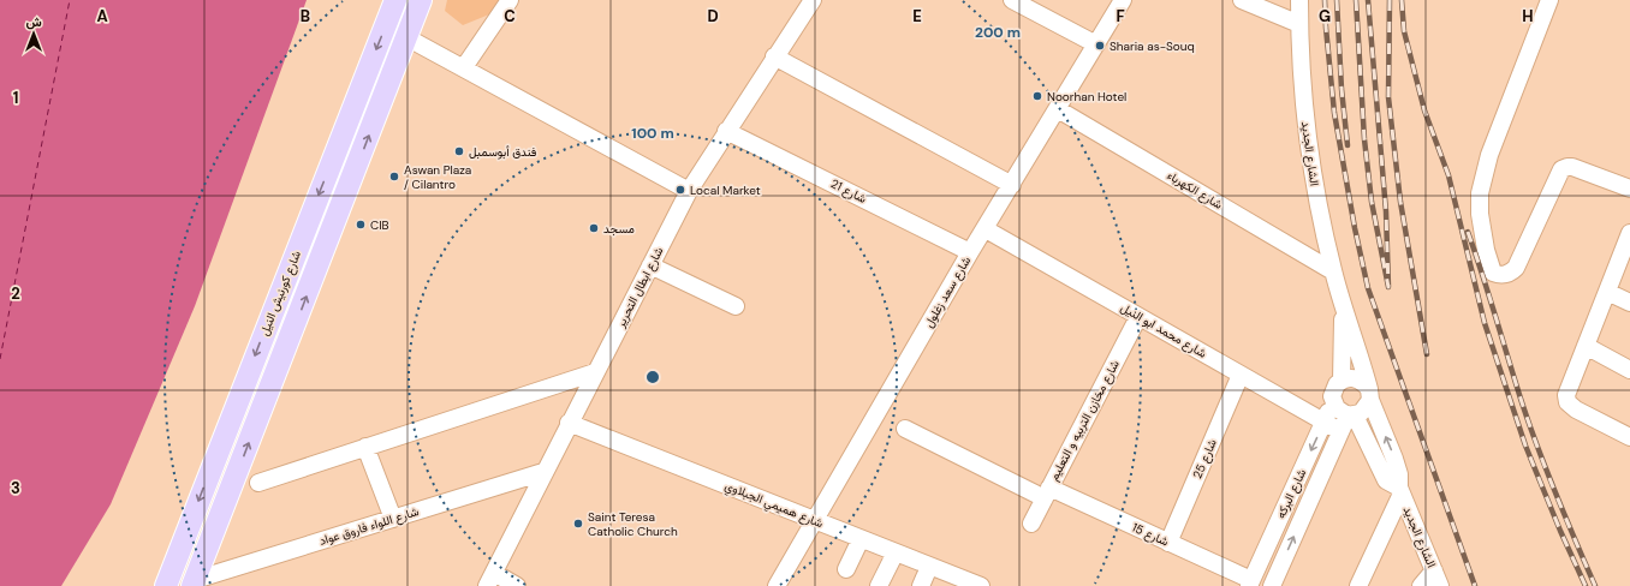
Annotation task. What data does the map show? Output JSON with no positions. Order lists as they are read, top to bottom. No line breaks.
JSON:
{"streets":{"main road":["شارع كورنيش النيل"],"street":["الشارع الجديد","شارع الكهرباء","شارع 21","شارع ابطال التحرير","شارع سعد زغلول","شارع محمد ابو النيل","شارع مخازن التربيه و التعليم","شارع 25","شارع البركه","شارع هميمي الجبلاوي","شارع اللواء فاروق عواد","شارع 15"]},"crossings":[["الشارع الجديد","شارع الكهرباء"],["الشارع الجديد","شارع البركه"],["شارع الكهرباء","شارع سعد زغلول"],["شارع 21","شارع ابطال التحرير"],["شارع 21","شارع سعد زغلول"],["شارع ابطال التحرير","شارع هميمي الجبلاوي"],["شارع ابطال التحرير","شارع اللواء فاروق عواد"],["شارع سعد زغلول","شارع محمد ابو النيل"],["شارع سعد زغلول","شارع هميمي الجبلاوي"],["شارع كورنيش النيل","شارع اللواء فاروق عواد"],["شارع محمد ابو النيل","شارع مخازن التربيه و التعليم"],["شارع محمد ابو النيل","شارع 25"],["شارع محمد ابو النيل","شارع البركه"],["شارع مخازن التربيه و التعليم","شارع 15"],["شارع 25","شارع 15"],["شارع البركه","شارع 15"]],"places":["Sharia as-Souq","Noorhan Hotel","فندق أبوسمبل","Aswan Plaza / Cilantro","Local Market","CIB","مسجد","Saint Teresa Catholic Church"],"north":"top","grid":{"columns":["A","B","C","D","E","F","G","H"],"rows":["1","2","3"]},"rings":["200 m","100 m"]}
